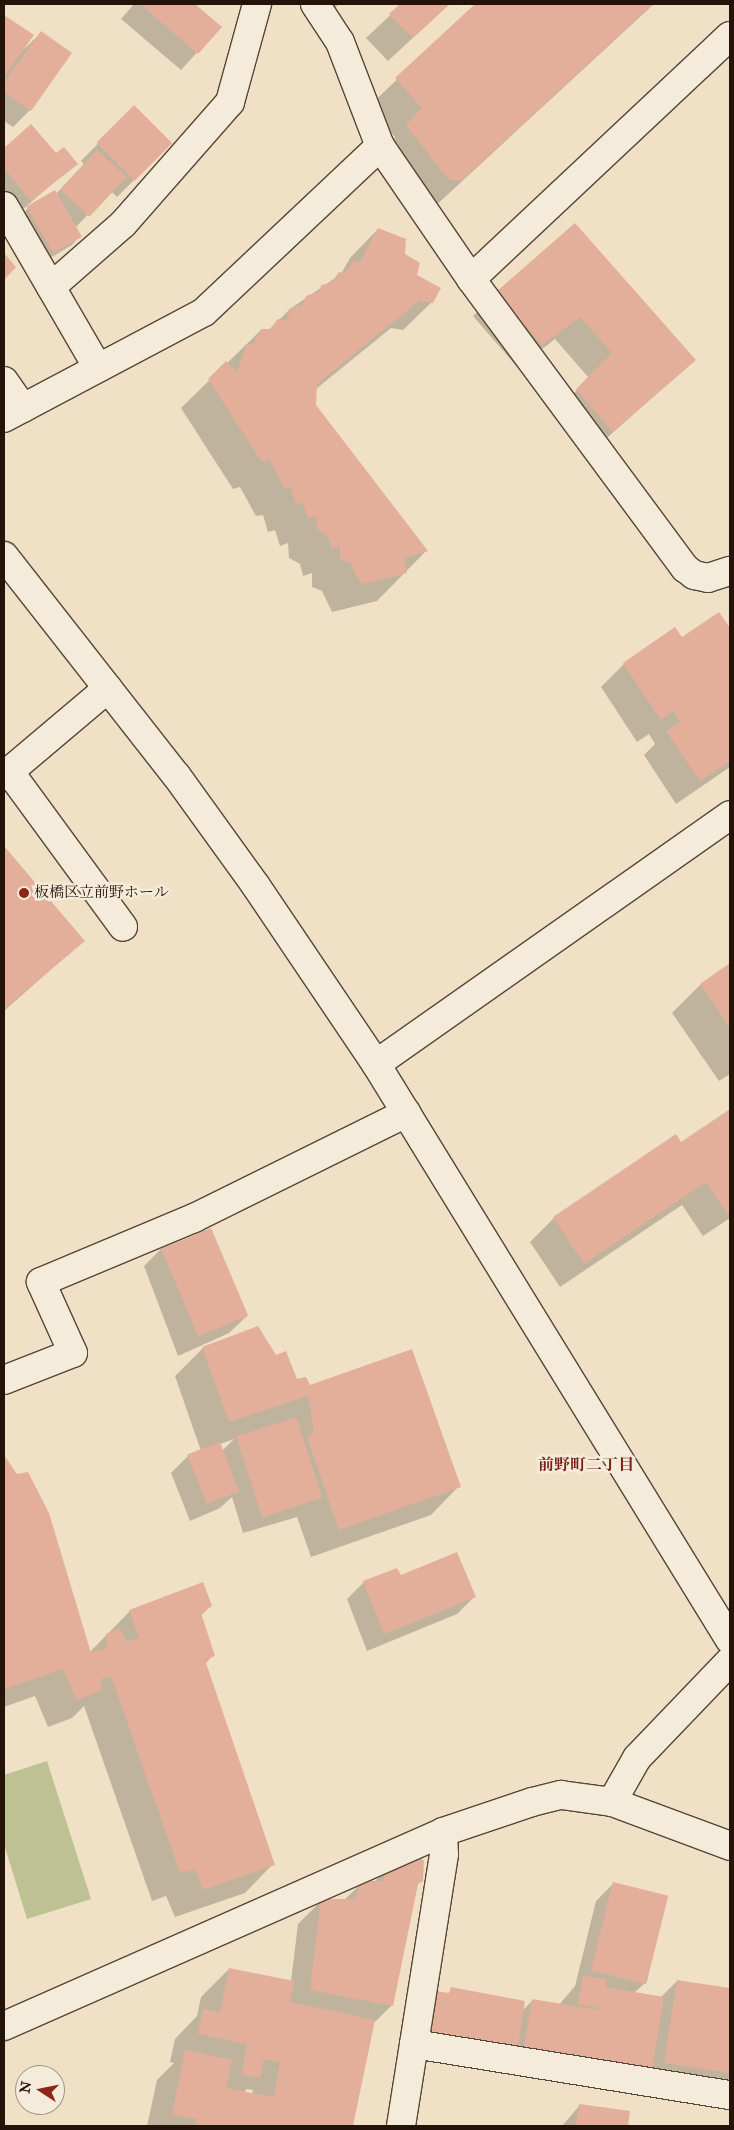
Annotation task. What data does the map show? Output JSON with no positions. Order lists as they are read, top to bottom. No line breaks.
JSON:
{"districts":["前野町二丁目"],"places":["板橋区立前野ホール"],"north":"left"}
